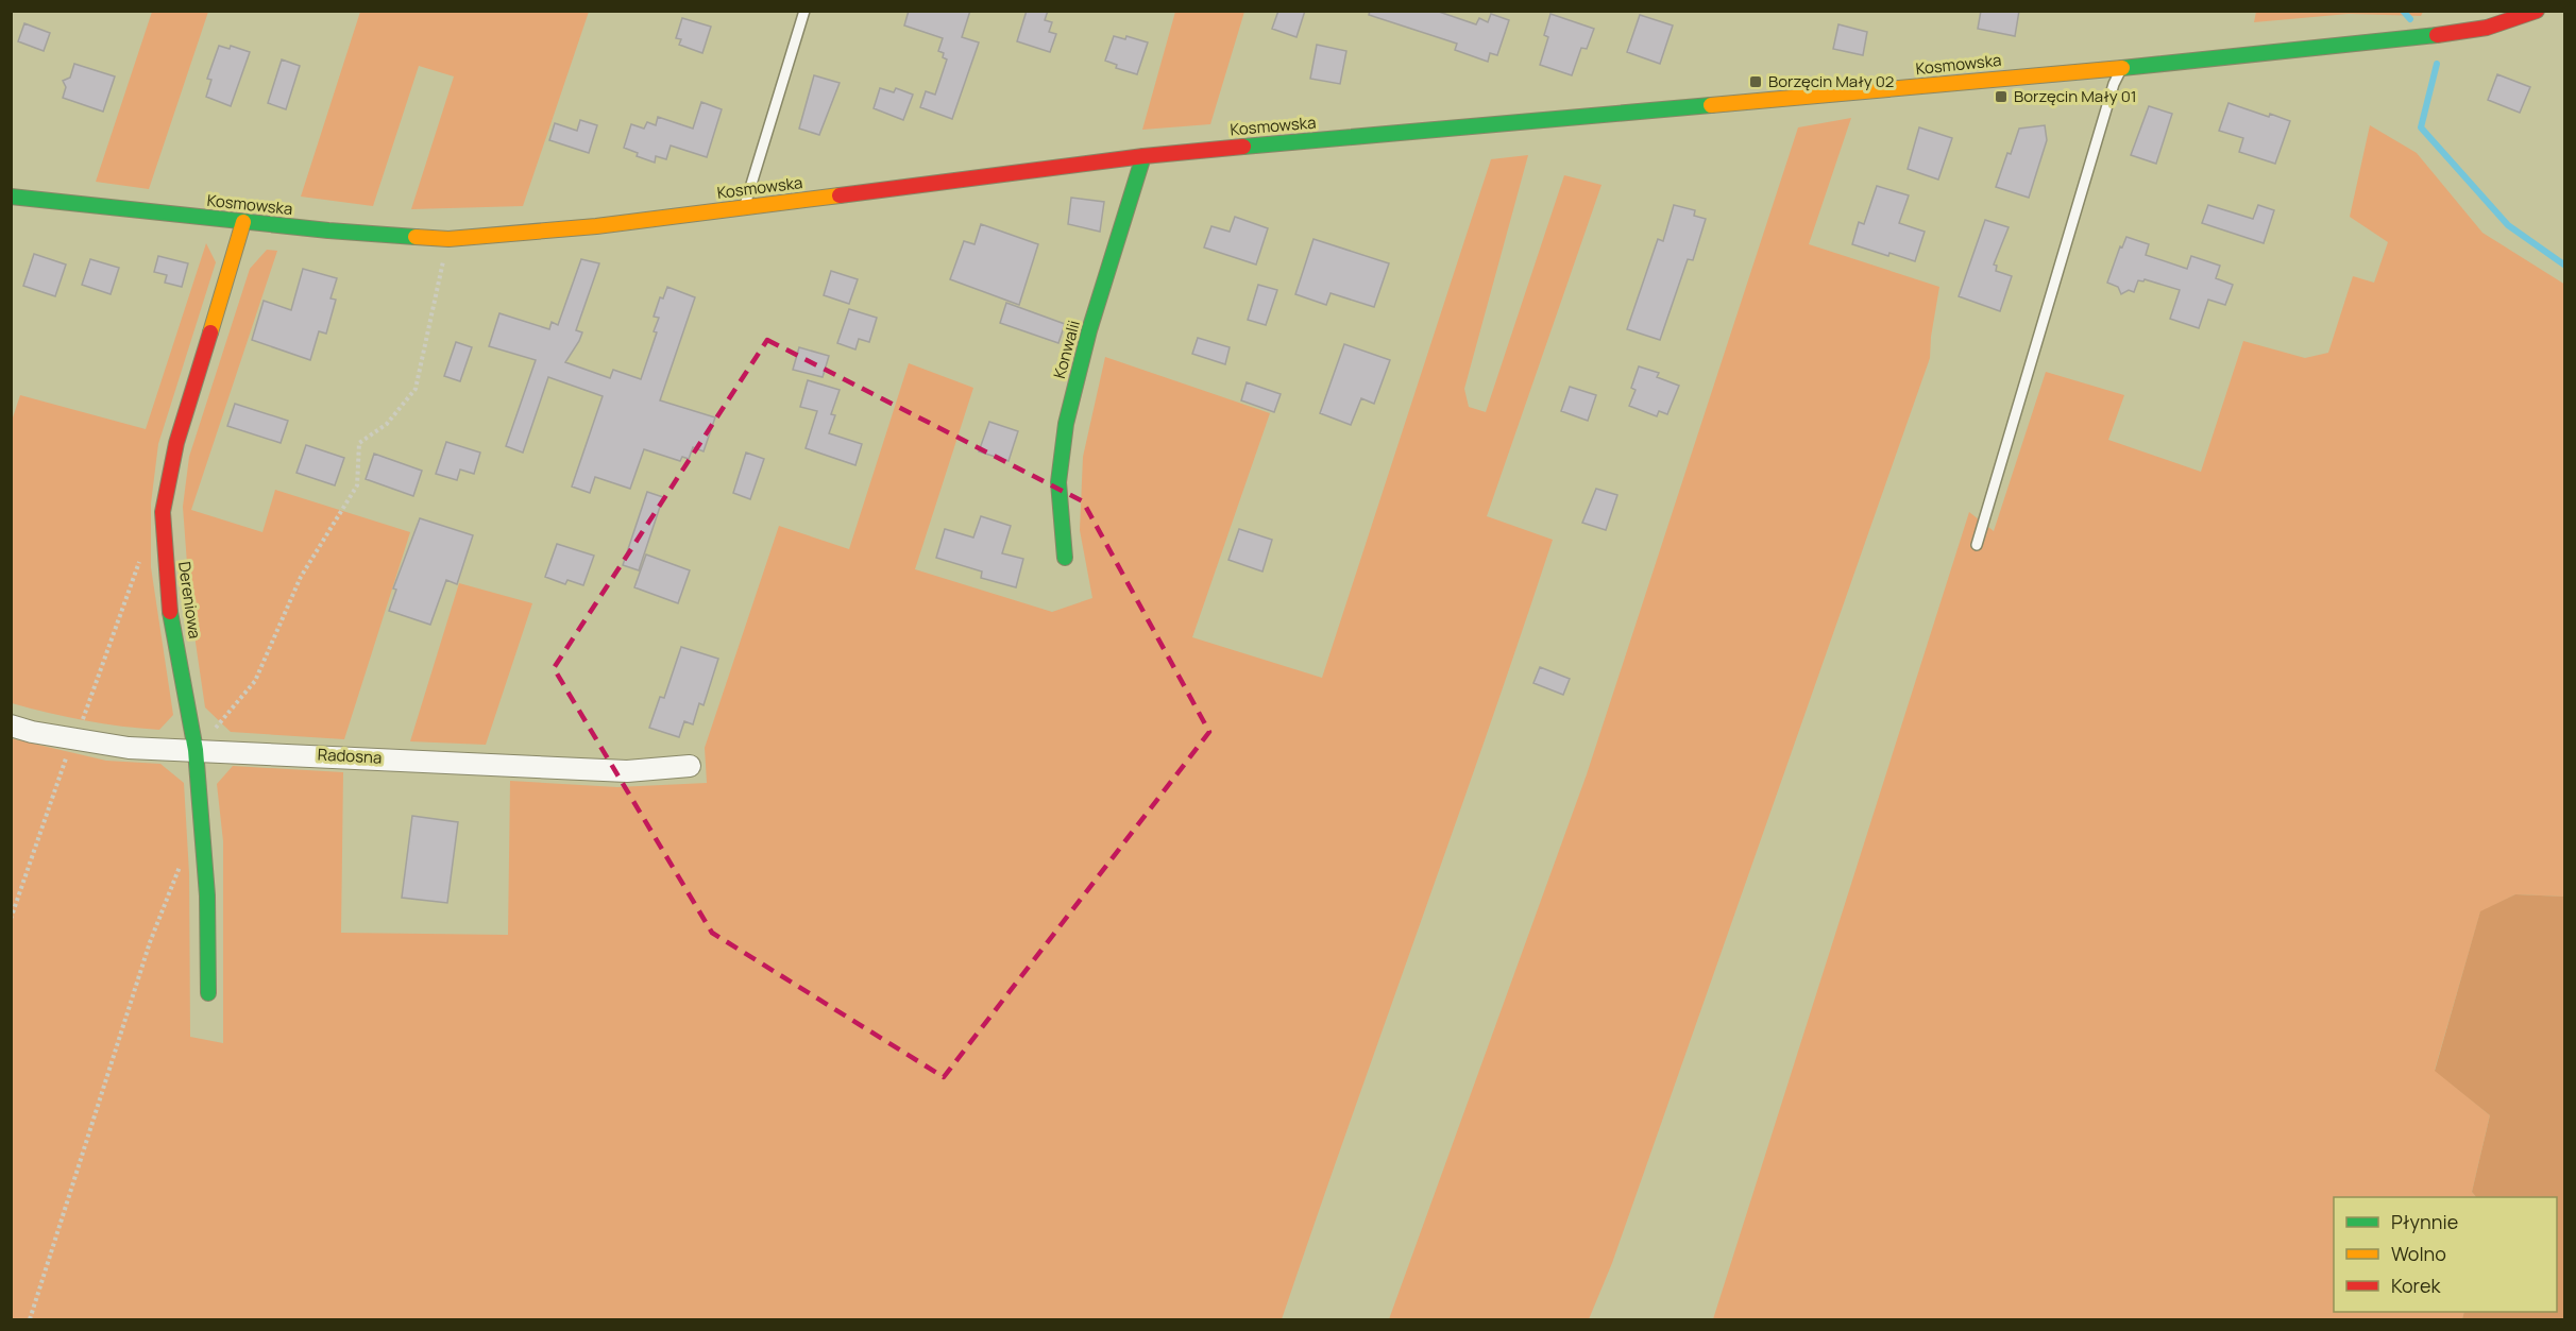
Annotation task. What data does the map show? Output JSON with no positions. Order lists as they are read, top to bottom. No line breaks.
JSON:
{"streets":{"street":["Kosmowska","Konwalii","Dereniowa","Radosna"]},"crossings":[["Kosmowska","Konwalii"],["Kosmowska","Dereniowa"],["Dereniowa","Radosna"]],"places":{"transit":["Borzęcin Mały 02","Borzęcin Mały 01"]},"legend":["Płynnie","Wolno","Korek"]}
